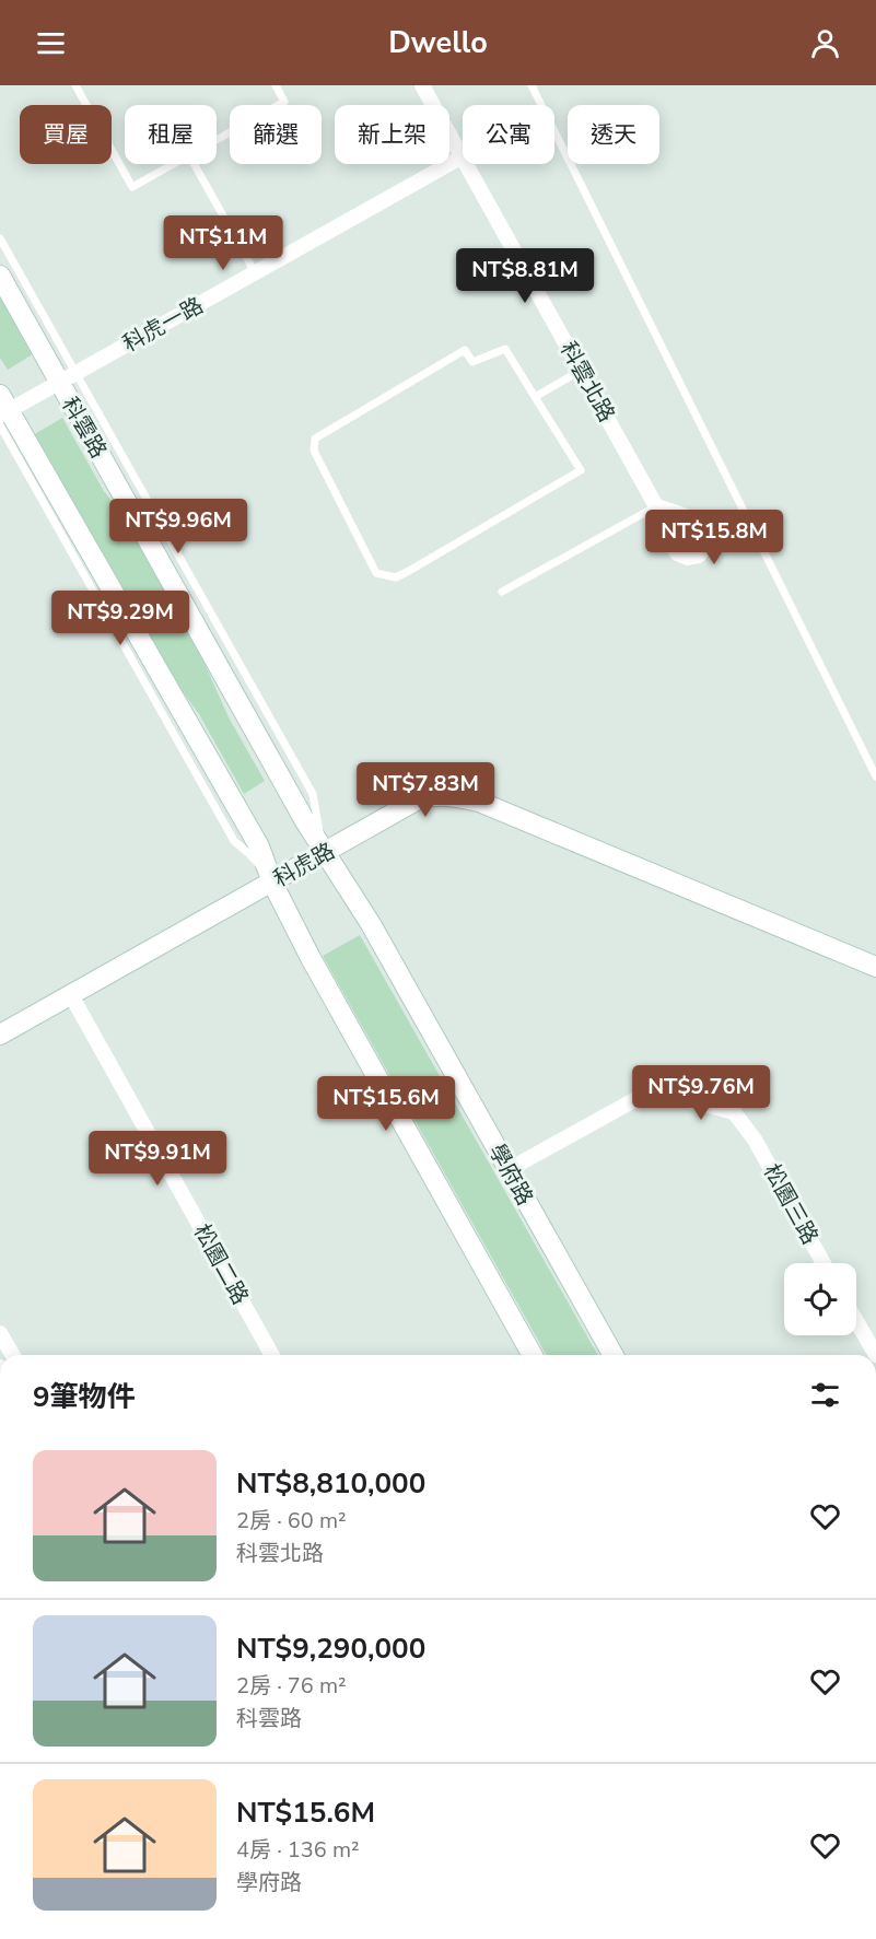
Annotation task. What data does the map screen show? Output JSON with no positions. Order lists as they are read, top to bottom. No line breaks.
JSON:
{"streets":{"street":["科虎一路","科雲北路","科雲路","科虎路","學府路","松園三路","松園二路"]},"crossings":[["科虎一路","科雲北路"],["科虎一路","科雲路"],["科雲路","科虎路"],["科雲路","學府路"],["科虎路","學府路"],["科虎路","松園二路"],["學府路","松園三路"]],"page":{"header":"Dwello","chip":["買屋","租屋","篩選","新上架","公寓","透天"],"price":["NT$11M","NT$8.81M","NT$9.96M","NT$15.8M","NT$9.29M","NT$7.83M","NT$9.76M","NT$15.6M","NT$9.91M"],"heading":"9筆物件","list":[{"name":"NT$8,810,000","note":"2房 · 60 m² · 科雲北路"},{"name":"NT$9,290,000","note":"2房 · 76 m² · 科雲路"},{"name":"NT$15.6M","note":"4房 · 136 m² · 學府路"}]}}
